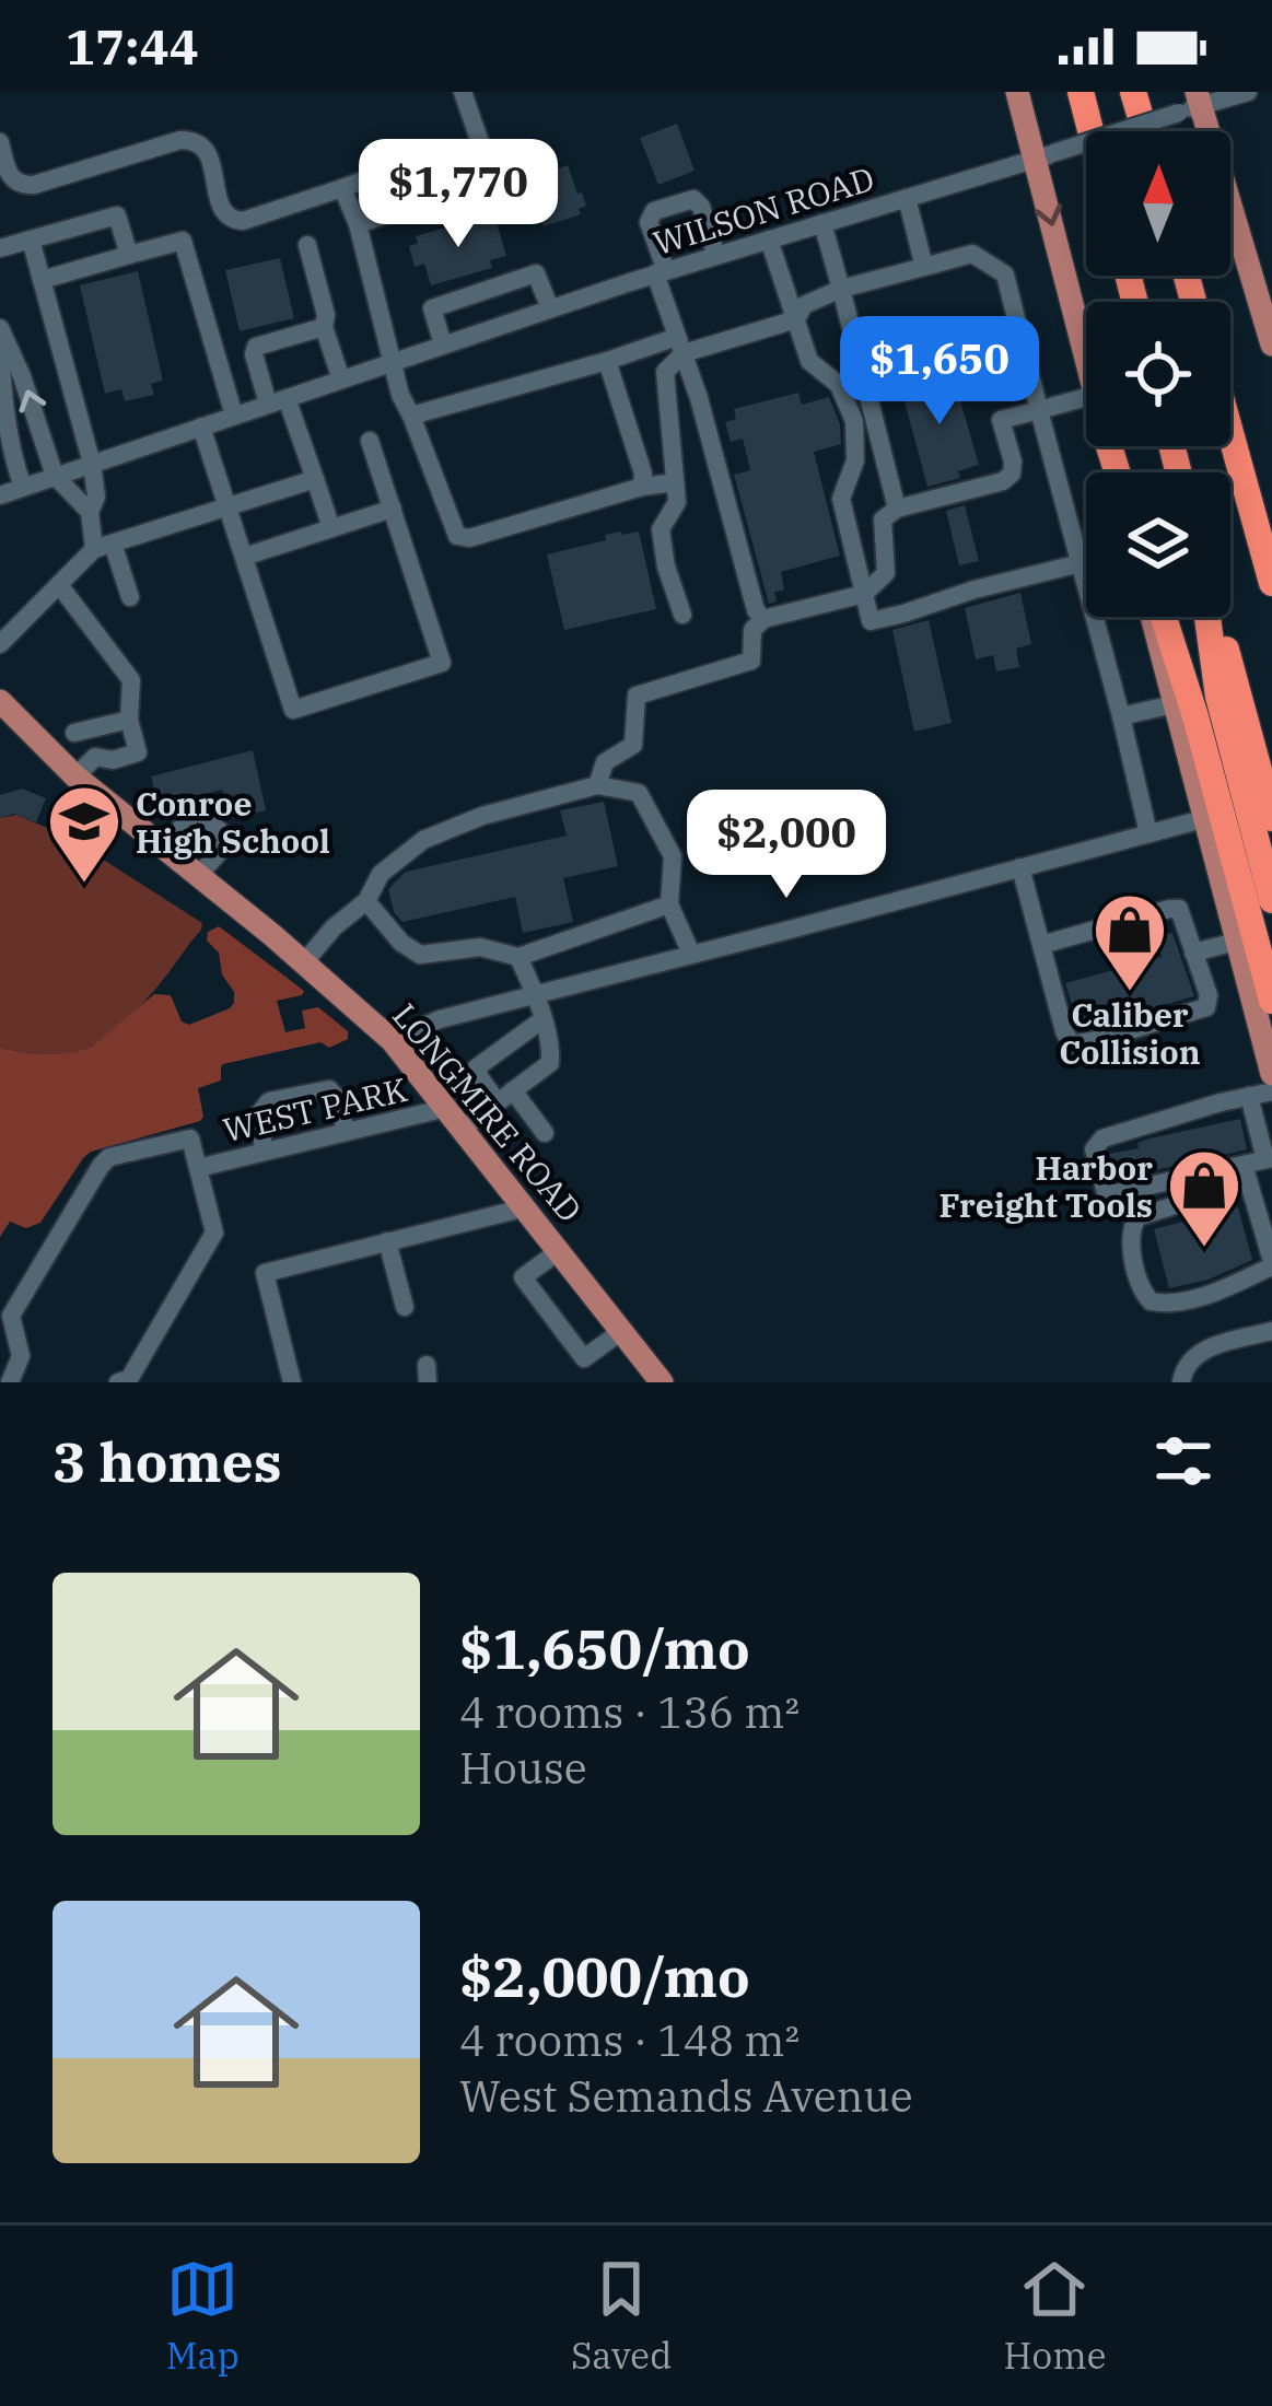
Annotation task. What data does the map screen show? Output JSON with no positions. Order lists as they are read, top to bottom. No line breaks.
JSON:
{"streets":{"main road":["LONGMIRE ROAD"],"street":["WILSON ROAD","WEST PARK"]},"crossings":[["WEST PARK","LONGMIRE ROAD"]],"places":{"school or university":["Conroe High School"],"shop":["Caliber Collision","Harbor Freight Tools"]},"north":"top","page":{"status":"17:44","price":["$1,770","$1,650","$2,000"],"heading":"3 homes","list":[{"name":"$1,650/mo","note":"4 rooms · 136 m² · House"},{"name":"$2,000/mo","note":"4 rooms · 148 m² · West Semands Avenue"}],"tabs":["Map","Saved","Home"]}}
